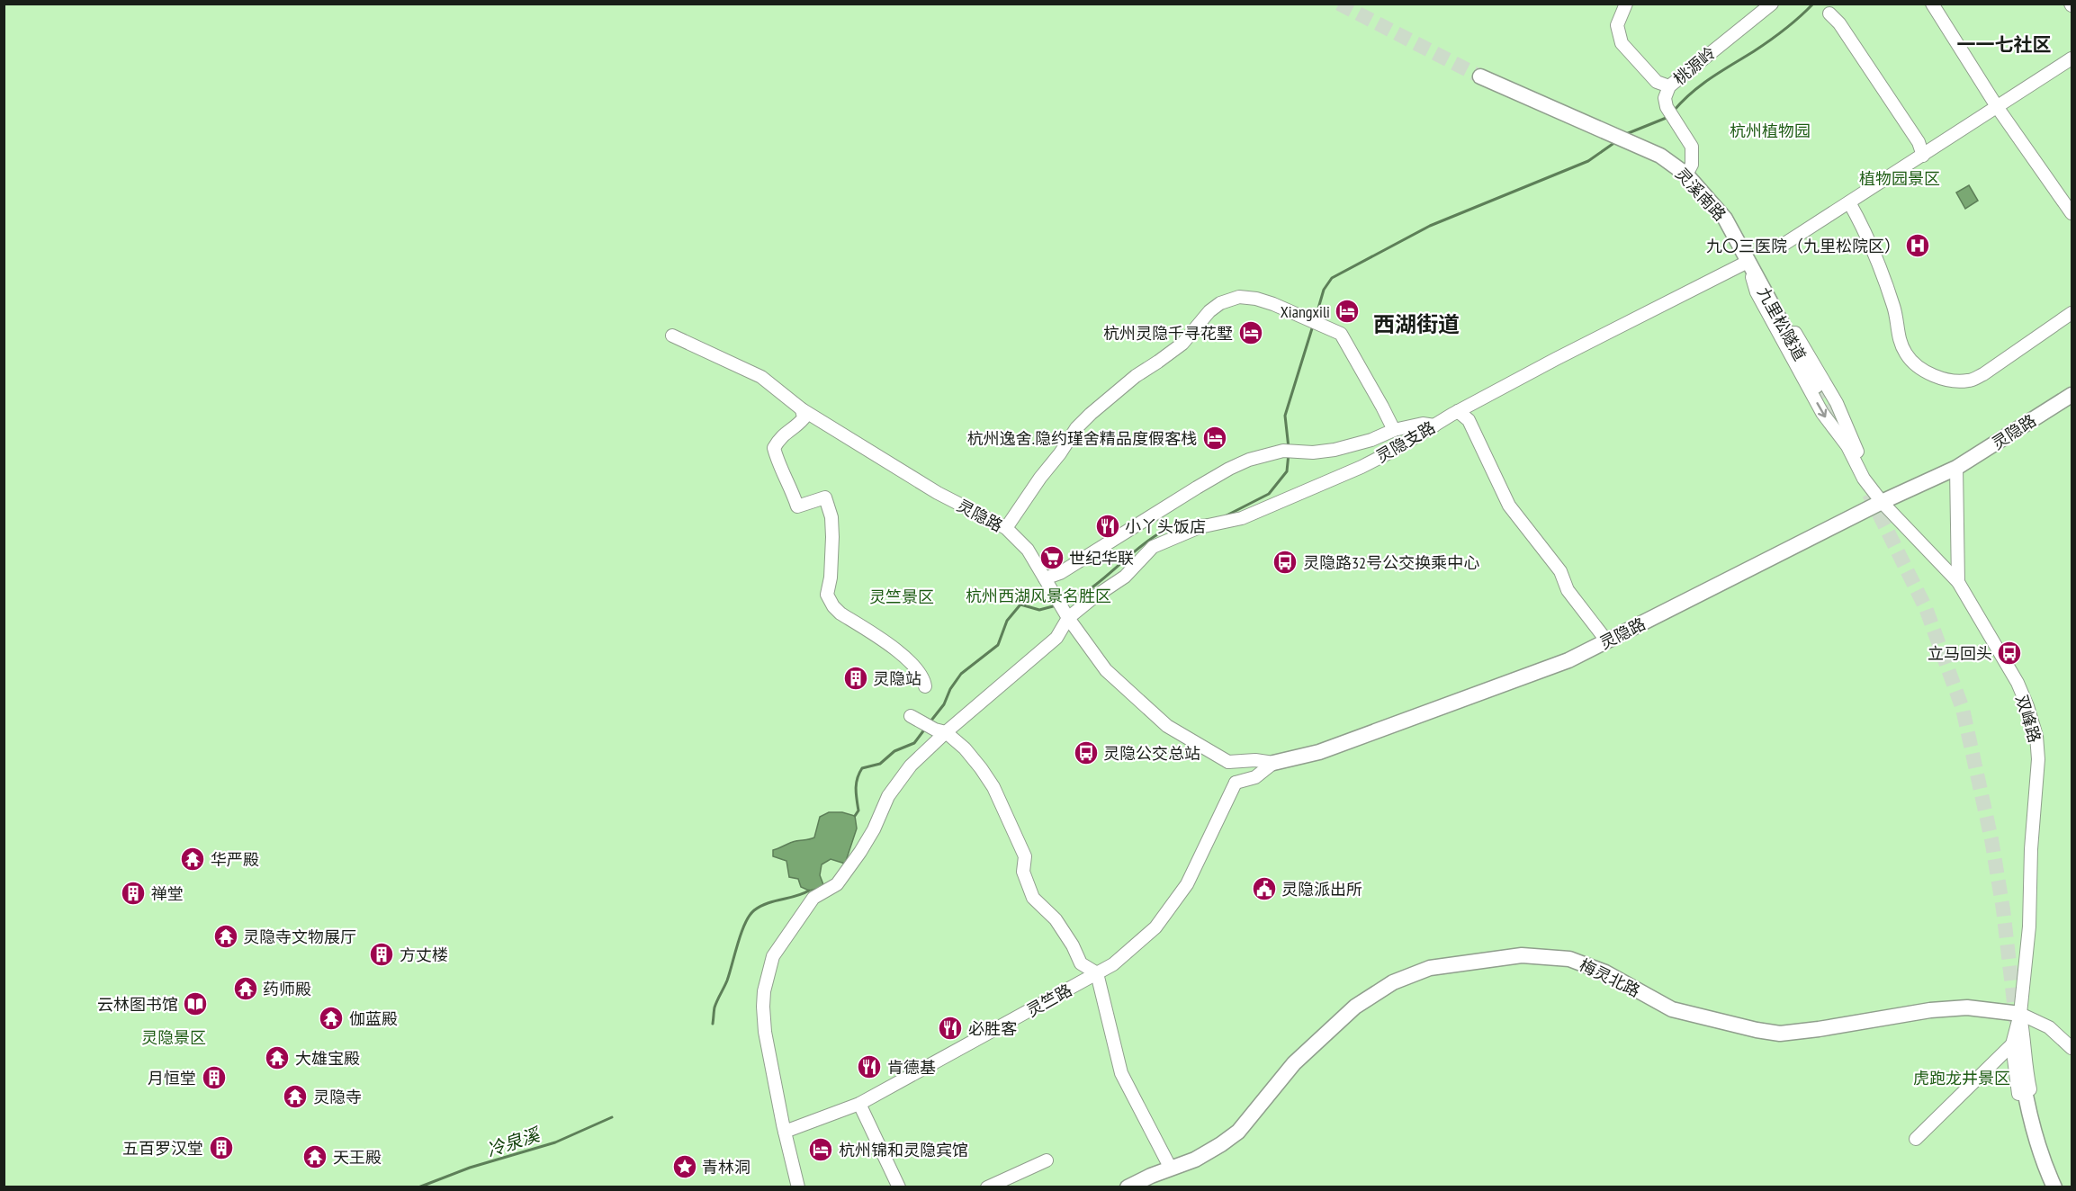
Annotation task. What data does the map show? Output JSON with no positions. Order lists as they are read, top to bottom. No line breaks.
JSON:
{"streets":{"main road":["灵溪南路","九里松隧道","灵隐路","梅灵北路"],"street":["桃源岭","灵隐支路","双峰路","灵竺路"]},"crossings":[["桃源岭","灵溪南路"],["灵溪南路","九里松隧道"],["灵溪南路","灵隐支路"],["九里松隧道","灵隐支路"],["灵隐路","灵隐支路"],["灵隐路","双峰路"],["灵隐支路","灵竺路"],["双峰路","梅灵北路"]],"districts":["一一七社区","西湖街道"],"water":["冷泉溪"],"parks":["杭州植物园","植物园景区","杭州西湖风景名胜区","灵竺景区","灵隐景区","虎跑龙井景区"],"places":{"hospital":["九〇三医院（九里松院区）"],"hotel":["Xiangxili","杭州灵隐千寻花墅","杭州逸舍.隐约瑾舍精品度假客栈","杭州锦和灵隐宾馆"],"restaurant":["小丫头饭店","必胜客","肯德基"],"supermarket":["世纪华联"],"bus stop":["灵隐路32号公交换乘中心","立马回头","灵隐公交总站"],"building":["灵隐站","禅堂","方丈楼","月恒堂","五百罗汉堂"],"temple":["华严殿","灵隐寺文物展厅","药师殿","伽蓝殿","大雄宝殿","灵隐寺","天王殿"],"public building":["灵隐派出所"],"library":["云林图书馆"],"place":["青林洞"]}}
